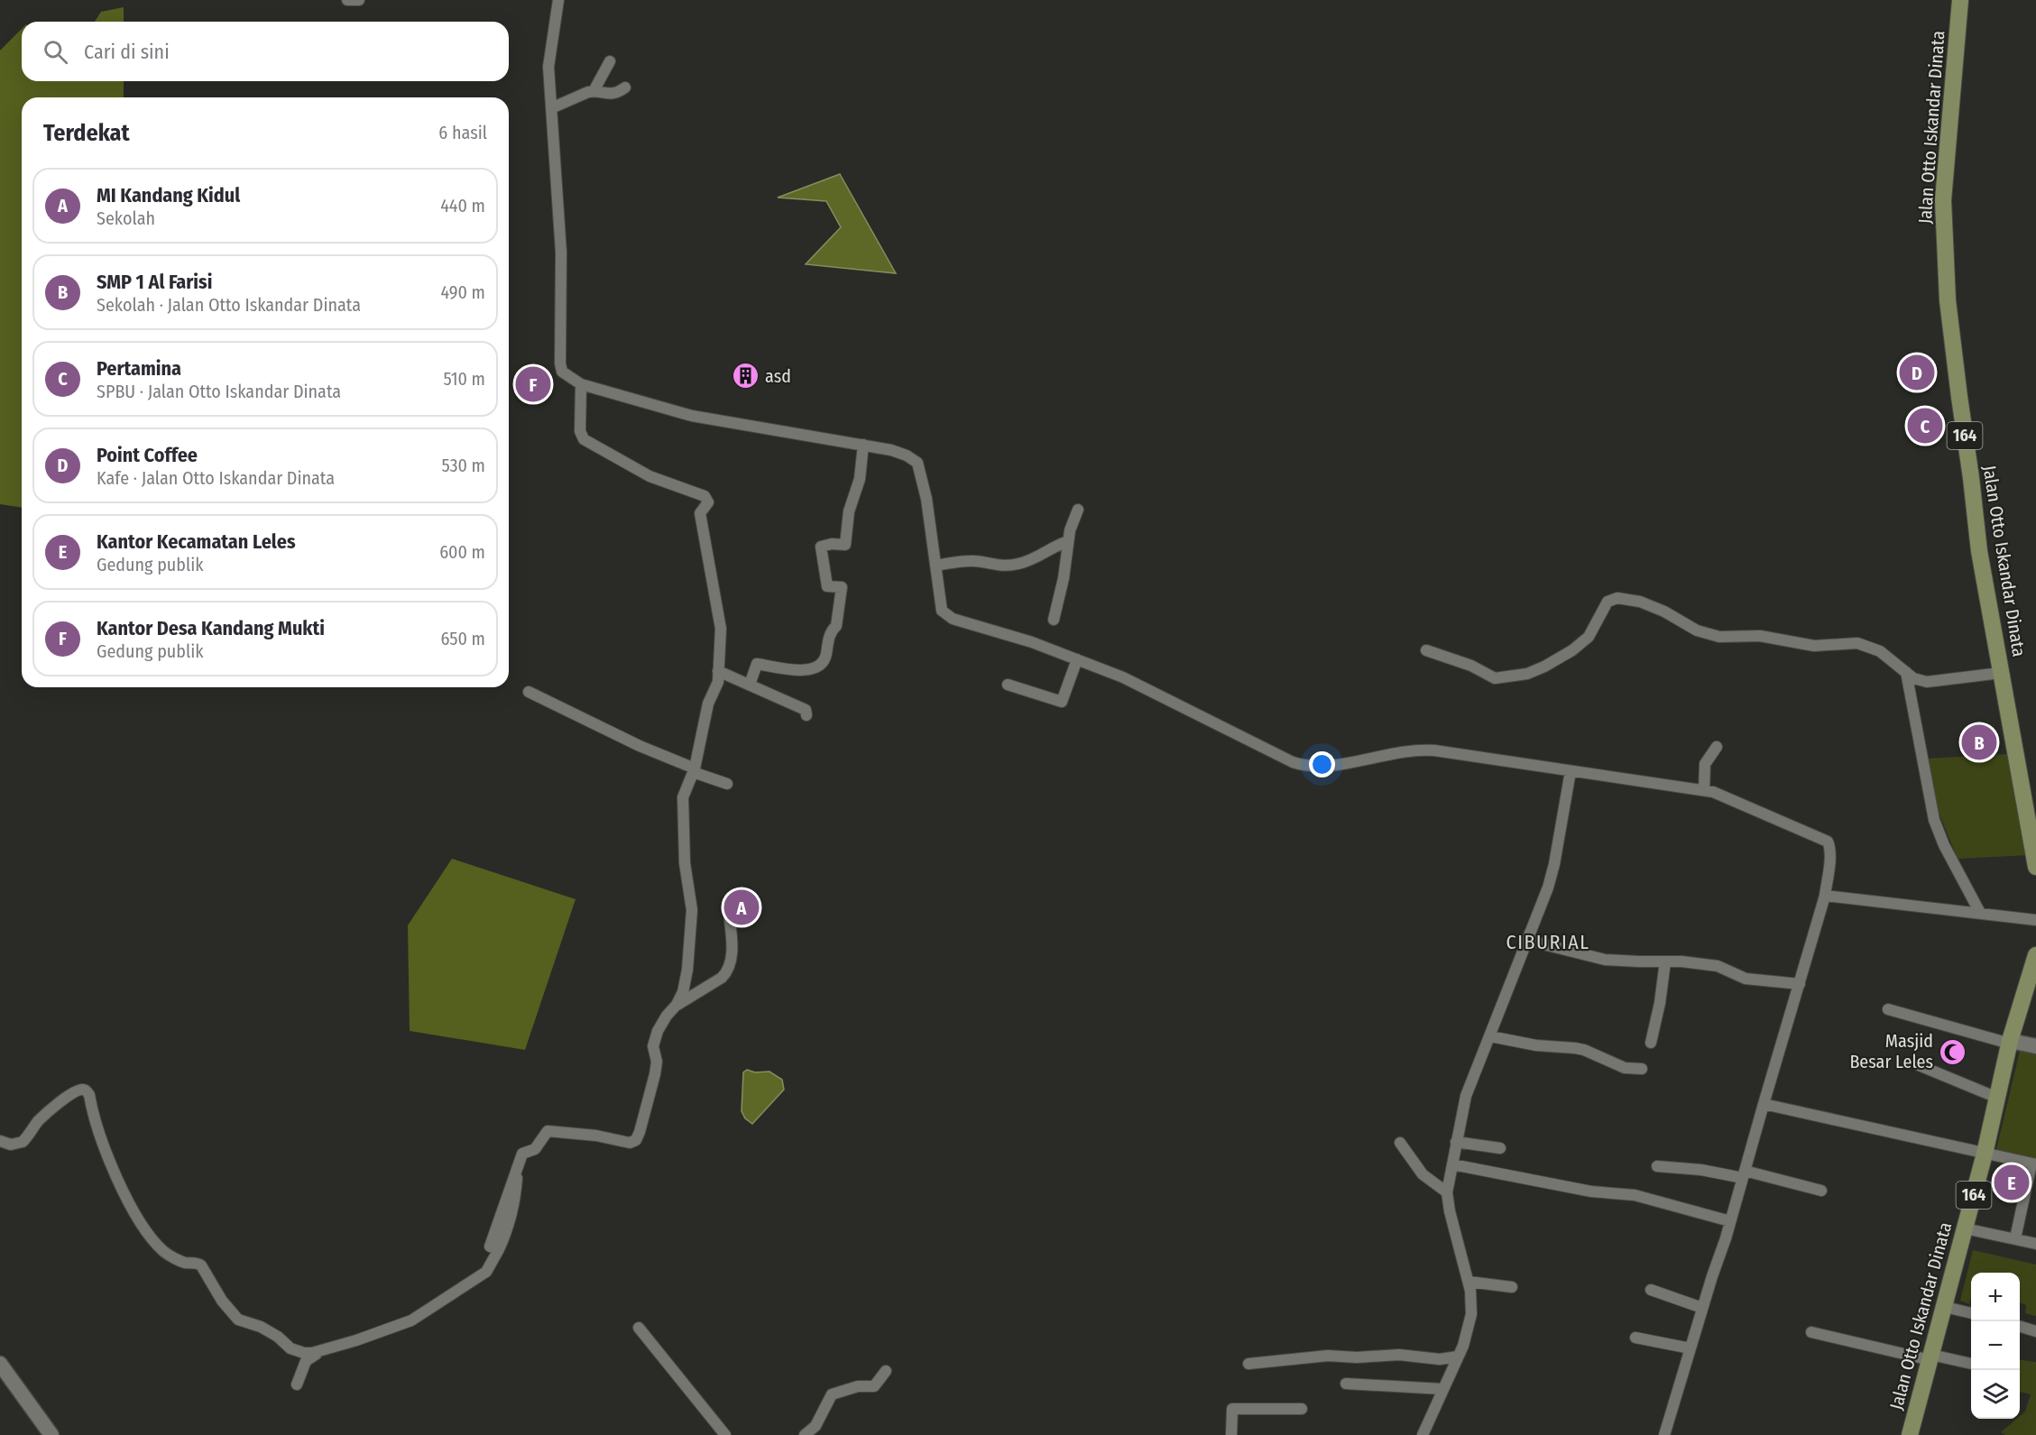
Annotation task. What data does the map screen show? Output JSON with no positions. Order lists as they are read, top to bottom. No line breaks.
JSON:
{"streets":{"main road":["Jalan Otto Iskandar Dinata","164"]},"districts":["CIBURIAL"],"places":{"building":["asd"],"mosque":["Masjid Besar Leles"]},"page":{"search":"Cari di sini","heading":["Terdekat","6 hasil"],"list":[{"mark":"A","name":"MI Kandang Kidul","note":"Sekolah","value":"440 m"},{"mark":"B","name":"SMP 1 Al Farisi","note":"Sekolah · Jalan Otto Iskandar Dinata","value":"490 m"},{"mark":"C","name":"Pertamina","note":"SPBU · Jalan Otto Iskandar Dinata","value":"510 m"},{"mark":"D","name":"Point Coffee","note":"Kafe · Jalan Otto Iskandar Dinata","value":"530 m"},{"mark":"E","name":"Kantor Kecamatan Leles","note":"Gedung publik","value":"600 m"},{"mark":"F","name":"Kantor Desa Kandang Mukti","note":"Gedung publik","value":"650 m"}],"pins":["D","F","C","B","A","E"],"map_buttons":["+","−"]}}
